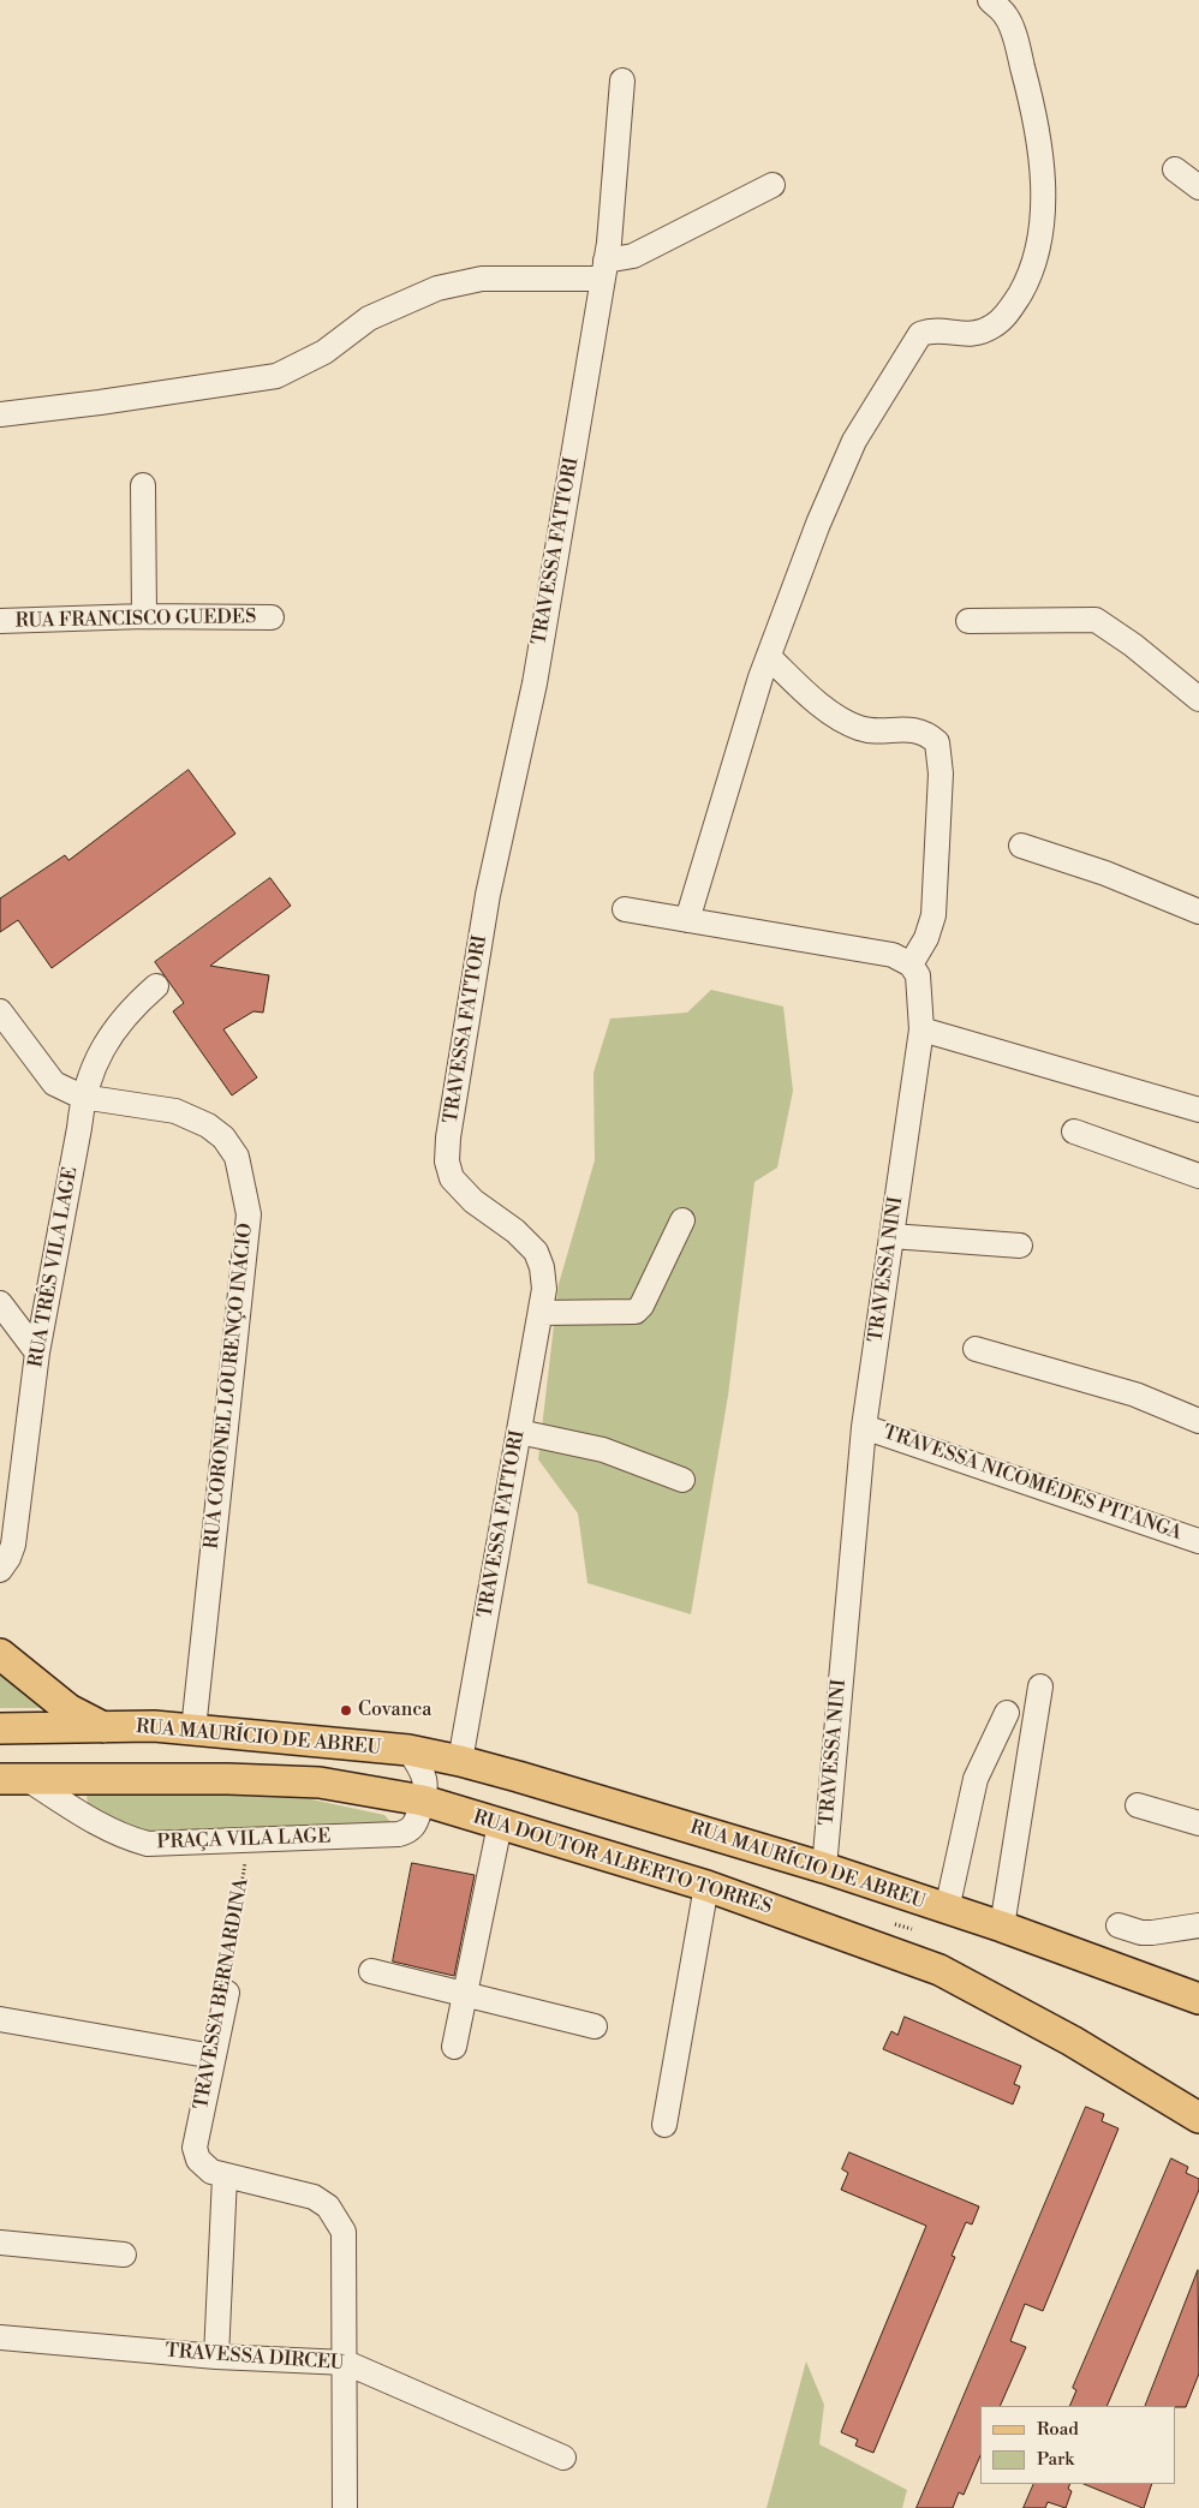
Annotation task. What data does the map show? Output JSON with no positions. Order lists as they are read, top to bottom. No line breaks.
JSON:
{"streets":{"main road":["RUA MAURÍCIO DE ABREU","RUA DOUTOR ALBERTO TORRES"],"street":["TRAVESSA FATTORI","RUA FRANCISCO GUEDES","RUA TRÊS VILA LAGE","TRAVESSA NINI","RUA CORONEL LOURENÇO INÁCIO","TRAVESSA NICOMÉDES PITANGA","PRAÇA VILA LAGE","TRAVESSA BERNARDINA","TRAVESSA DIRCEU"]},"crossings":[["TRAVESSA FATTORI","RUA MAURÍCIO DE ABREU"],["RUA TRÊS VILA LAGE","RUA CORONEL LOURENÇO INÁCIO"],["TRAVESSA NINI","TRAVESSA NICOMÉDES PITANGA"],["TRAVESSA NINI","RUA MAURÍCIO DE ABREU"],["RUA CORONEL LOURENÇO INÁCIO","RUA MAURÍCIO DE ABREU"],["RUA MAURÍCIO DE ABREU","PRAÇA VILA LAGE"],["RUA MAURÍCIO DE ABREU","RUA DOUTOR ALBERTO TORRES"],["PRAÇA VILA LAGE","RUA DOUTOR ALBERTO TORRES"],["PRAÇA VILA LAGE","TRAVESSA BERNARDINA"]],"places":["Covanca"],"legend":["Road","Park"]}
